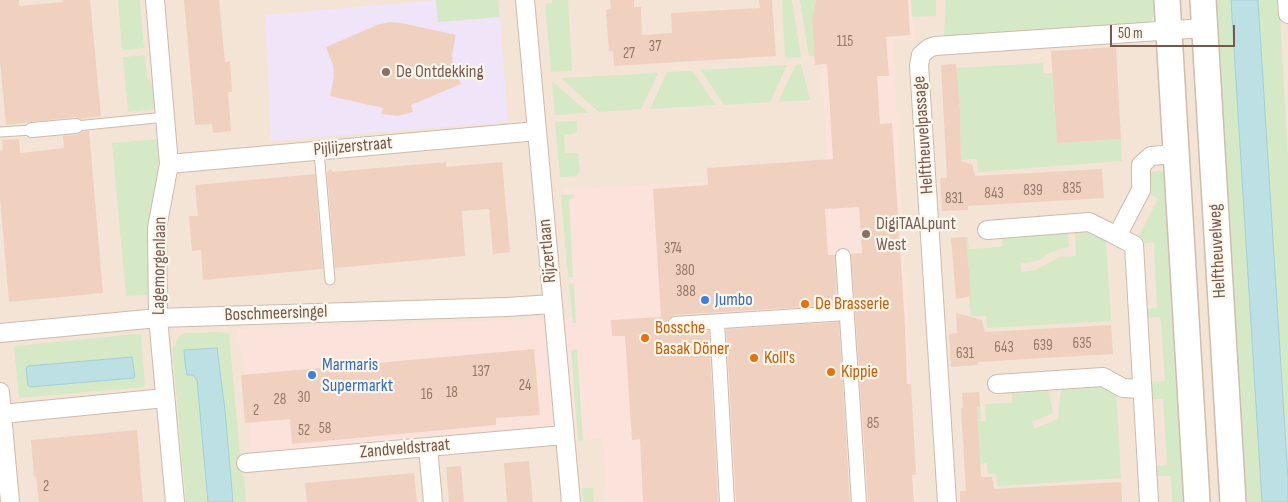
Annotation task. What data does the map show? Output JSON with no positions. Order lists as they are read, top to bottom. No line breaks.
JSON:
{"streets":{"main road":["Helftheuvelweg"],"street":["Helftheuvelpassage","Pijlijzerstraat","Rijzertlaan","Lagemorgenlaan","Boschmeersingel","Zandveldstraat"]},"crossings":[["Helftheuvelpassage","Helftheuvelweg"],["Pijlijzerstraat","Rijzertlaan"],["Pijlijzerstraat","Lagemorgenlaan"],["Rijzertlaan","Boschmeersingel"],["Rijzertlaan","Zandveldstraat"],["Lagemorgenlaan","Boschmeersingel"]],"places":["De Ontdekking","DigiTAALpunt West","Jumbo","De Brasserie","Bossche Basak Döner","Koll's","Kippie","Marmaris Supermarkt"],"house_numbers":["115","37","27","835","839","843","831","374","380","388","635","639","643","631","137","24","18","16","30","28","2","85","58","52","2"],"scale_bar":"50 m"}
